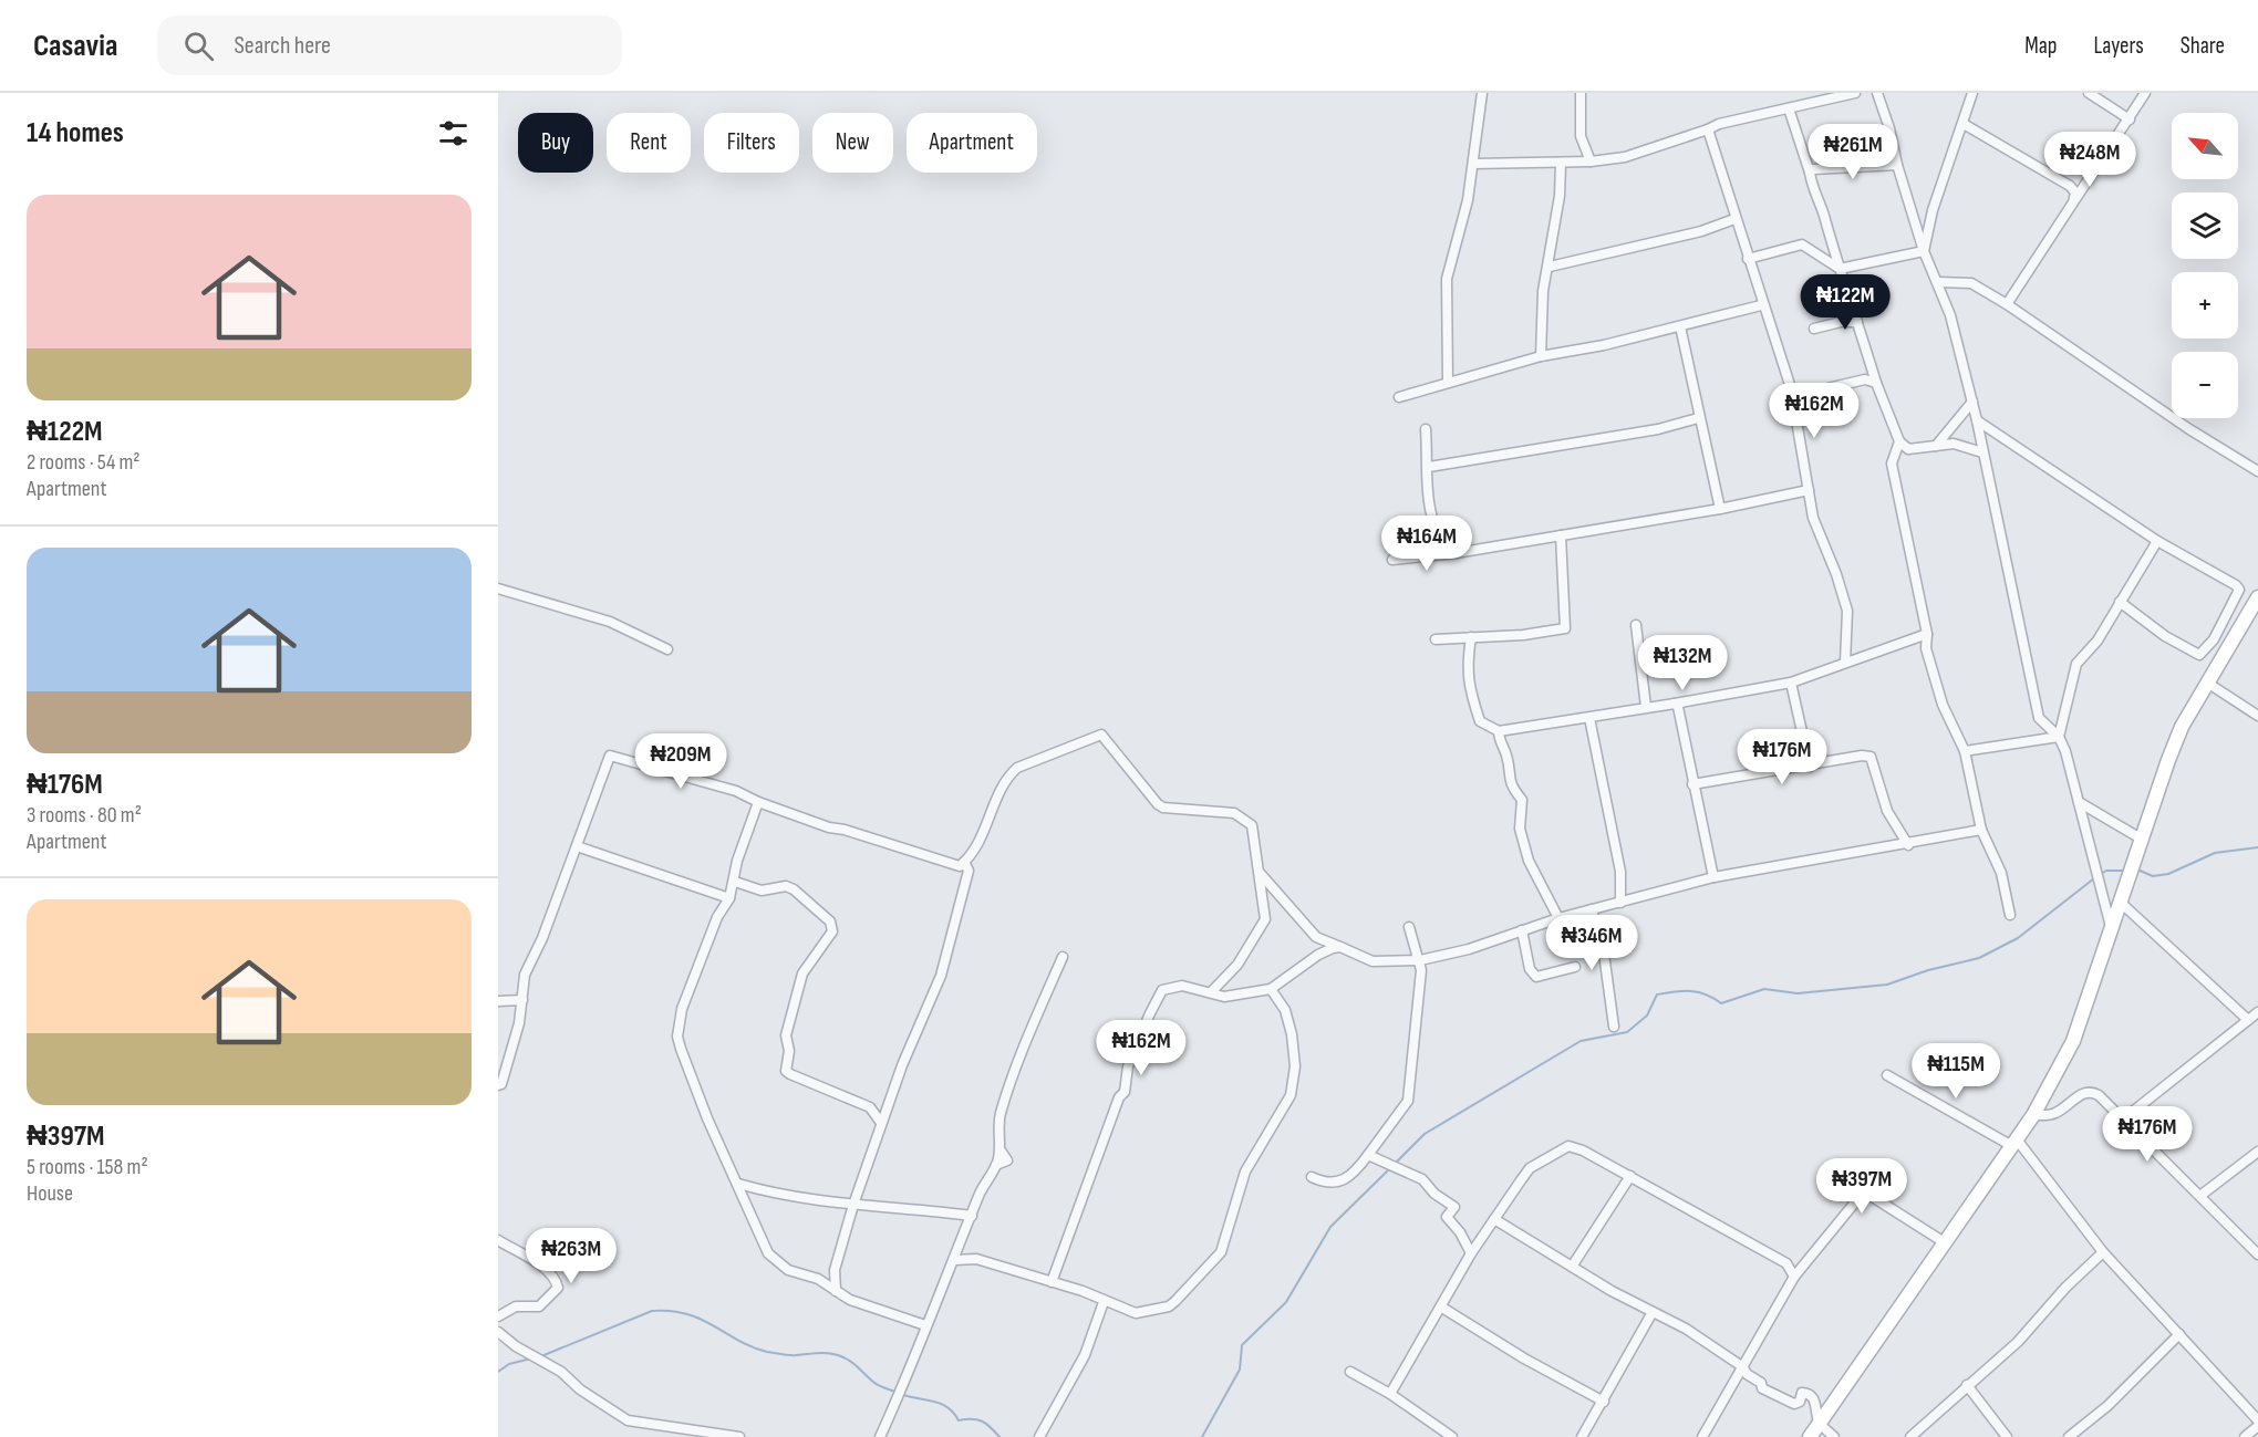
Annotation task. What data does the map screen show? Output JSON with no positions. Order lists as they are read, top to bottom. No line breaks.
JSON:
{"north":"top left","page":{"header":"Casavia","search":"Search here","nav":["Map","Layers","Share"],"heading":"14 homes","map_buttons":["+","−"],"chip":["Buy","Rent","Filters","New","Apartment"],"price":["₦261M","₦248M","₦122M","₦162M","₦164M","₦132M","₦176M","₦209M","₦346M","₦162M","₦115M","₦176M","₦397M","₦263M"],"list":[{"name":"₦122M","note":"2 rooms · 54 m² · Apartment"},{"name":"₦176M","note":"3 rooms · 80 m² · Apartment"},{"name":"₦397M","note":"5 rooms · 158 m² · House"}]}}
